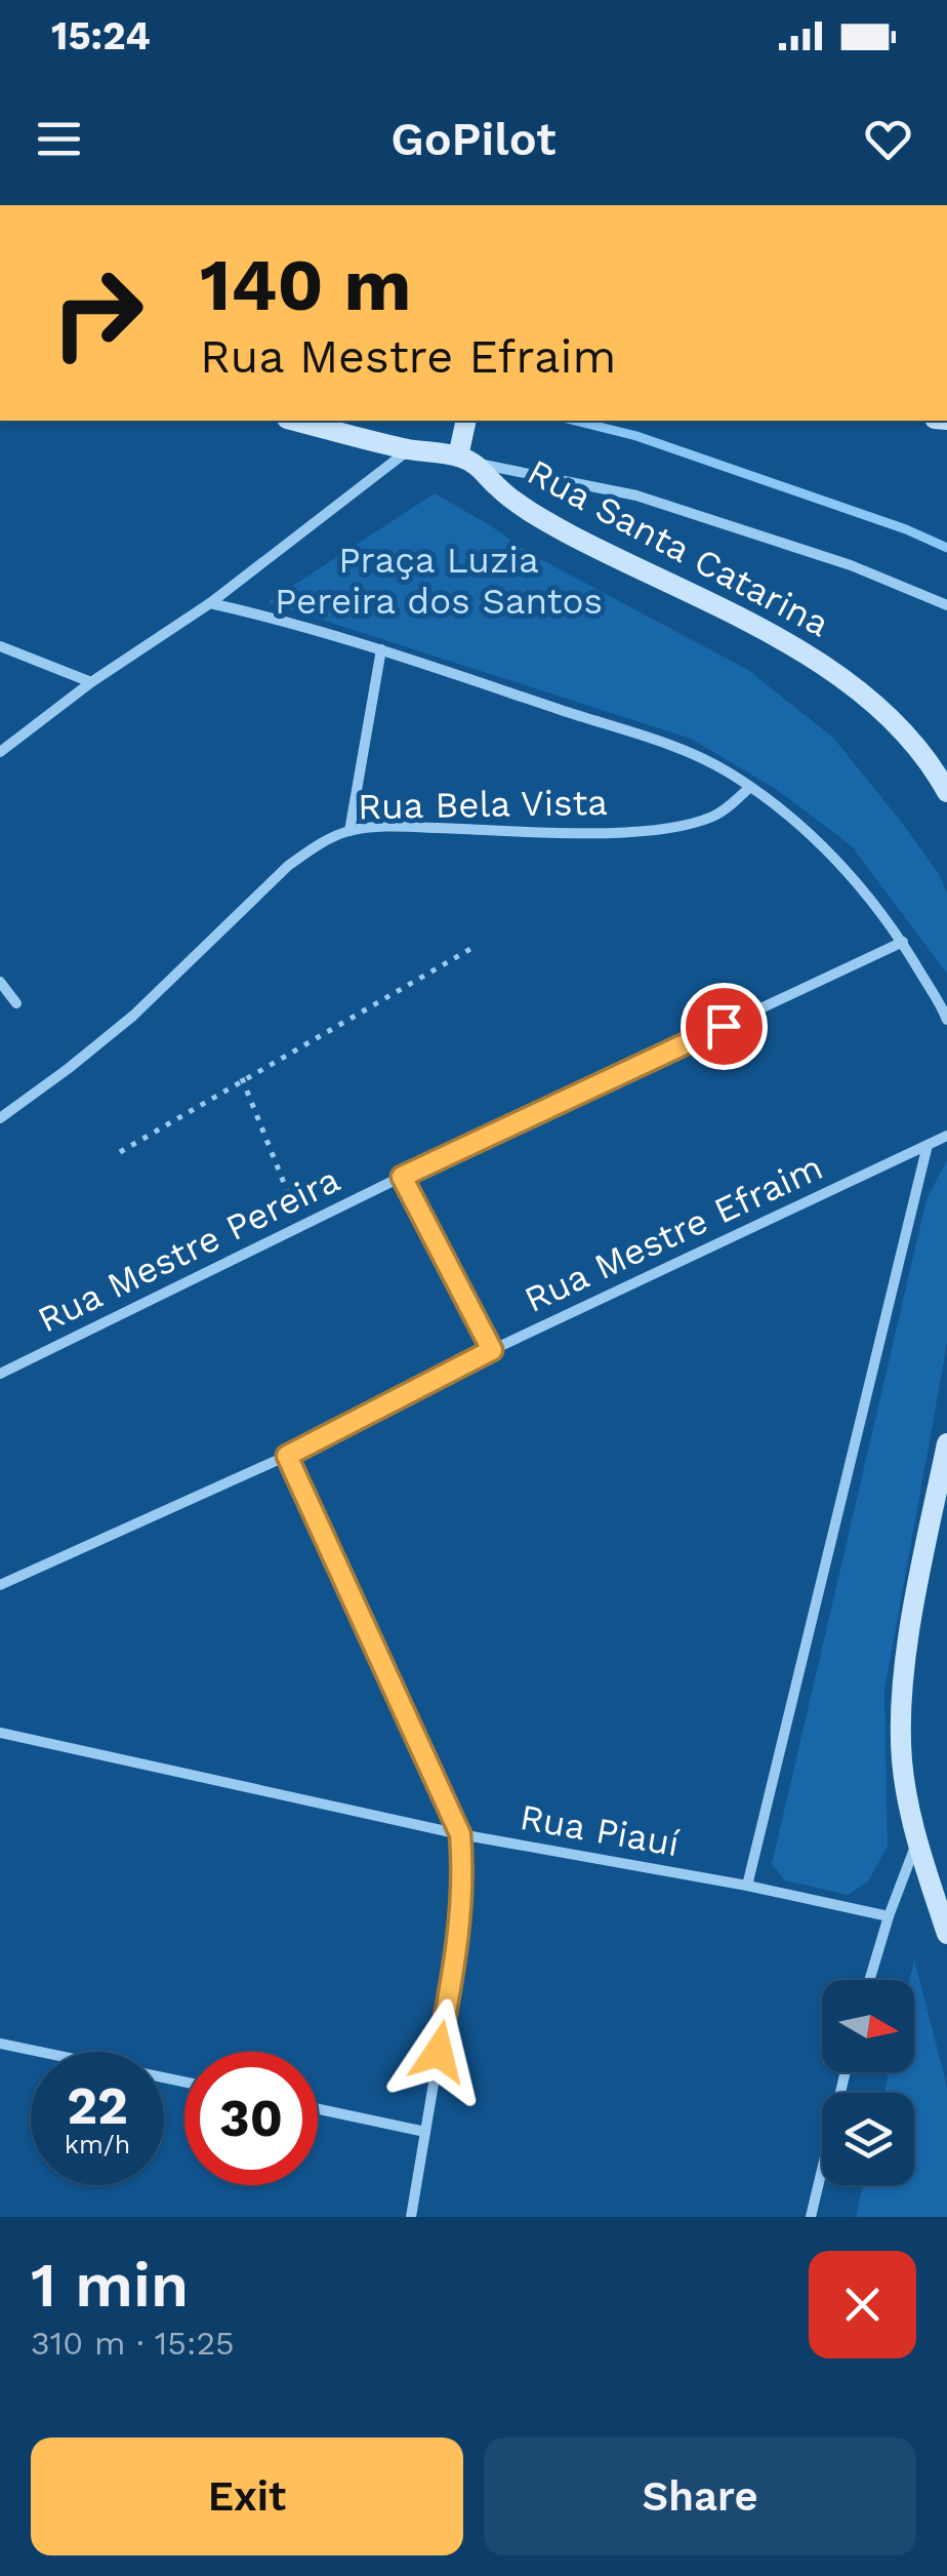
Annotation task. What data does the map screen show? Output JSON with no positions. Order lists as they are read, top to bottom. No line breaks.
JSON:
{"streets":{"main road":["Rua Santa Catarina"],"street":["Rua Bela Vista","Rua Mestre Efraim","Rua Mestre Pereira","Rua Piauí"]},"parks":["Praça Luzia Pereira dos Santos"],"north":"right","page":{"status":"15:24","header":"GoPilot","turn":["140 m","Rua Mestre Efraim"],"speed":"22 km/h","limit":"30","heading":["1 min","310 m · 15:25"],"buttons":["Exit","Share"]}}
